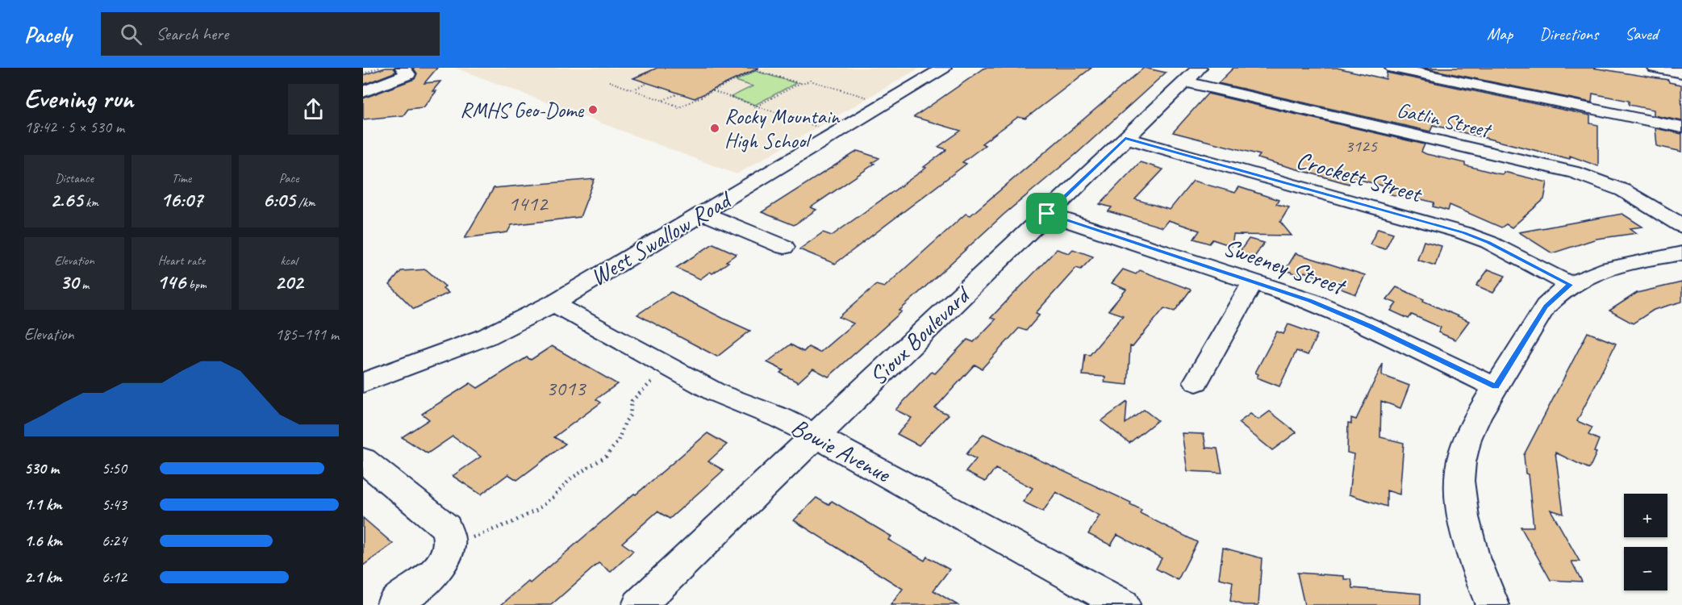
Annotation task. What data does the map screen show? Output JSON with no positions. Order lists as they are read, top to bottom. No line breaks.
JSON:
{"streets":{"street":["Gatlin Street","Crockett Street","West Swallow Road","Sweeney Street","Sioux Boulevard","Bowie Avenue"]},"crossings":[["Gatlin Street","Sioux Boulevard"],["Crockett Street","Sioux Boulevard"],["West Swallow Road","Bowie Avenue"],["Sweeney Street","Sioux Boulevard"],["Sioux Boulevard","Bowie Avenue"]],"places":["RMHS Geo-Dome","Rocky Mountain High School"],"house_numbers":["3125","1412","3013"],"page":{"header":"Pacely","search":"Search here","nav":["Map","Directions","Saved"],"heading":["Evening run","18:42 · 5 × 530 m"],"stats":[["Distance","2.65 km"],["Time","16:07"],["Pace","6:05 /km"],["Elevation","30 m"],["Heart rate","146 bpm"],["kcal","202"]],"chart":["Elevation","185–191 m"],"list":[{"name":"530 m","note":"5:50"},{"name":"1.1 km","note":"5:43"},{"name":"1.6 km","note":"6:24"},{"name":"2.1 km","note":"6:12"}],"map_buttons":["+","−"]}}
